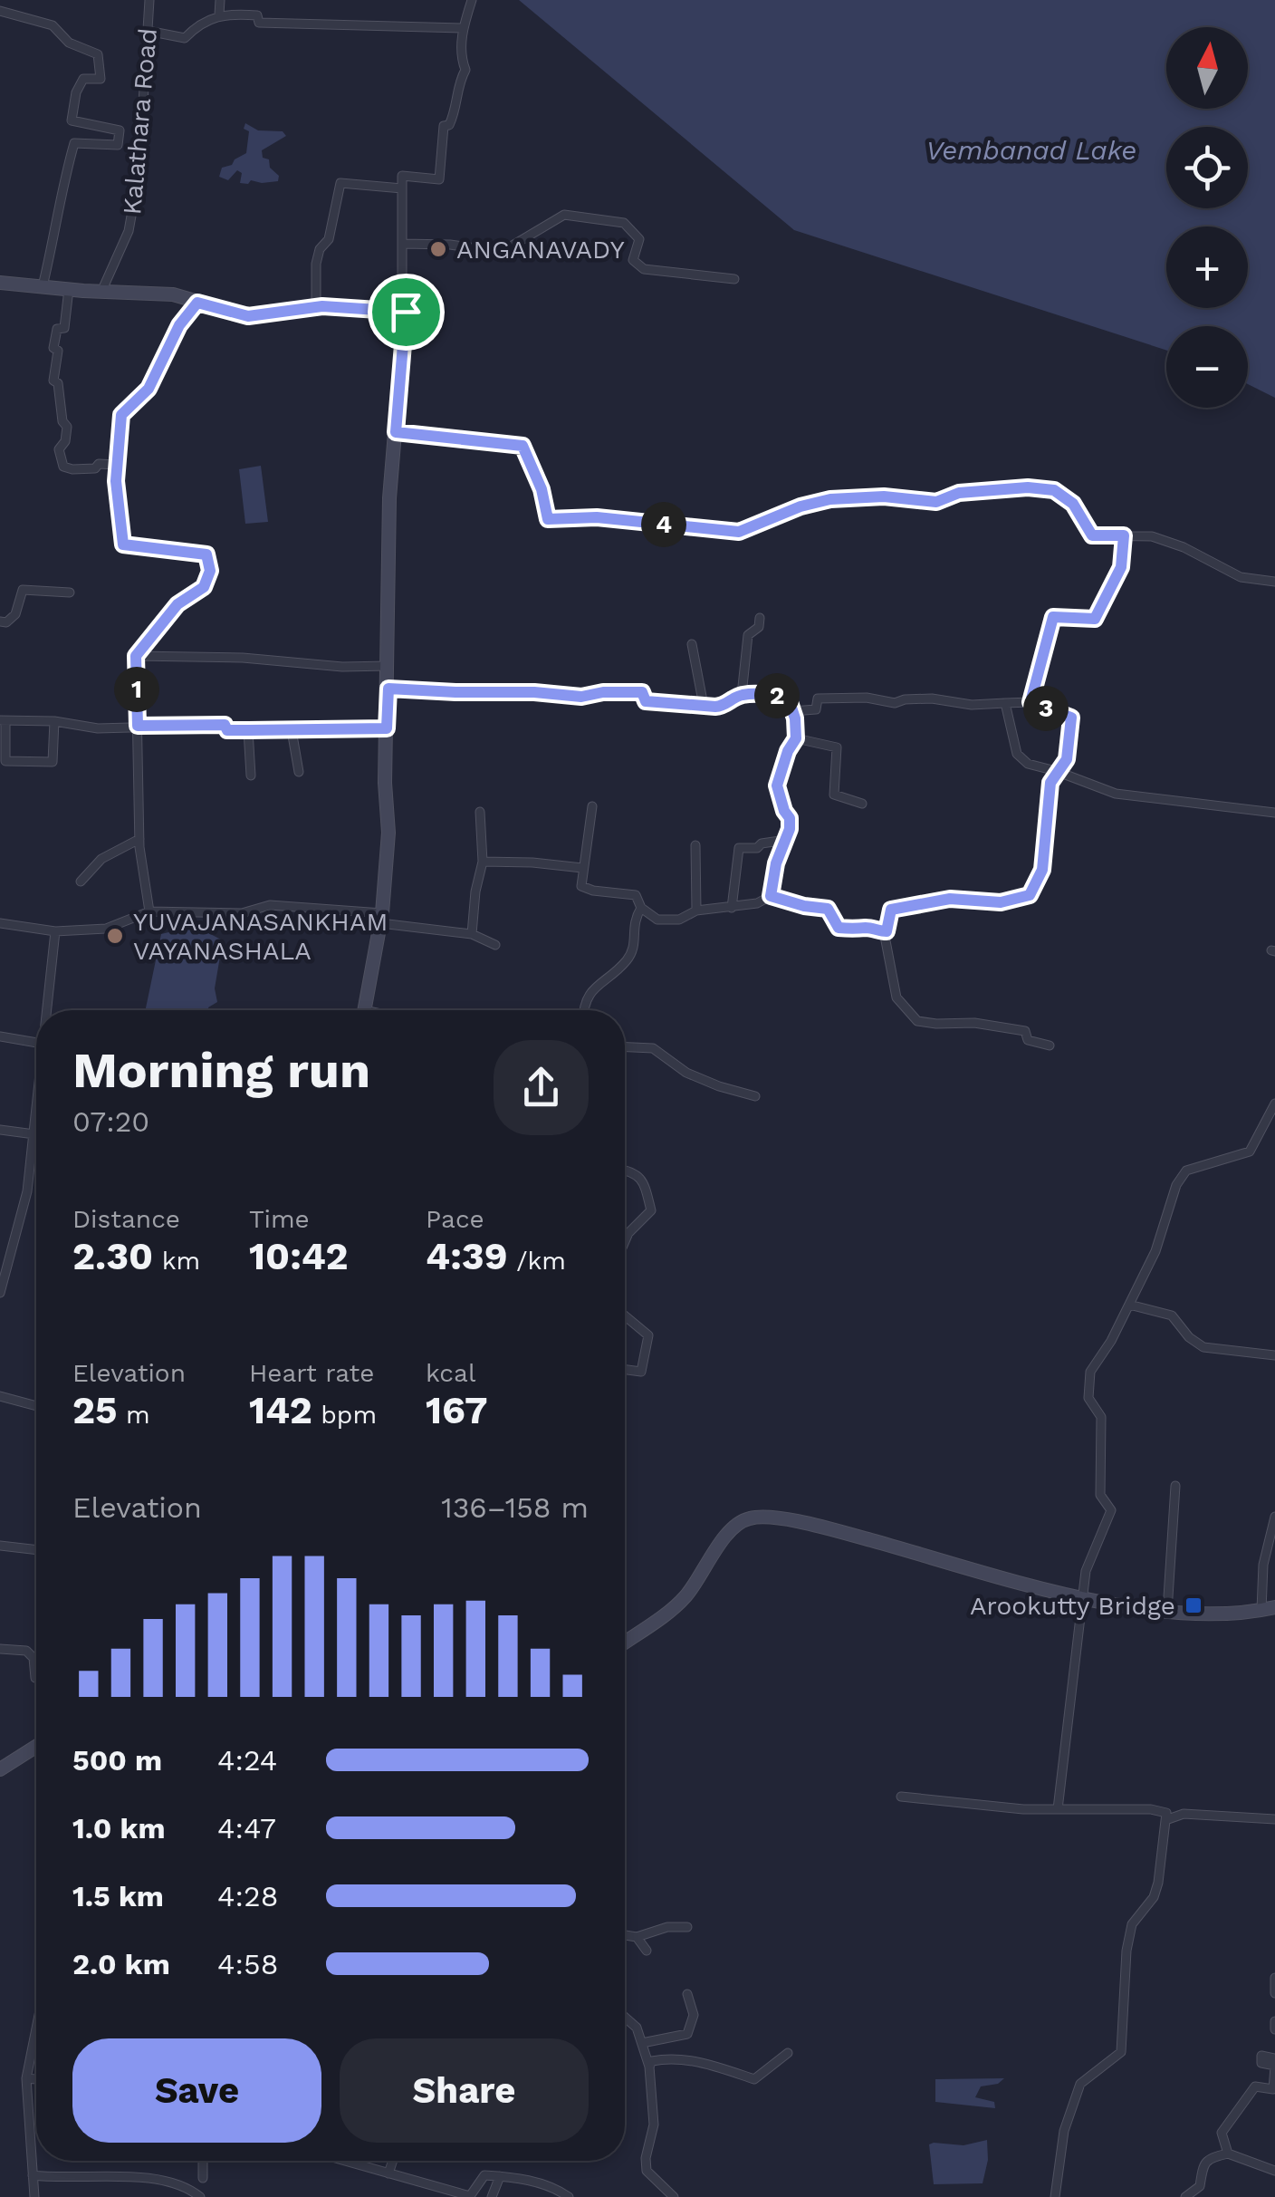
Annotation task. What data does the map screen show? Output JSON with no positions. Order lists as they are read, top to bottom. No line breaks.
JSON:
{"streets":{"street":["Kalathara Road"]},"water":["Vembanad Lake"],"places":{"other":["ANGANAVADY","YUVAJANASANKHAM VAYANASHALA"],"transit":["Arookutty Bridge"]},"north":"top","page":{"map_buttons":["+","−"],"pins":["4","1","2","3"],"heading":["Morning run","07:20"],"stats":[["Distance","2.30 km"],["Time","10:42"],["Pace","4:39 /km"],["Elevation","25 m"],["Heart rate","142 bpm"],["kcal","167"]],"chart":["Elevation","136–158 m"],"list":[{"name":"500 m","note":"4:24"},{"name":"1.0 km","note":"4:47"},{"name":"1.5 km","note":"4:28"},{"name":"2.0 km","note":"4:58"}],"buttons":["Save","Share"]}}
